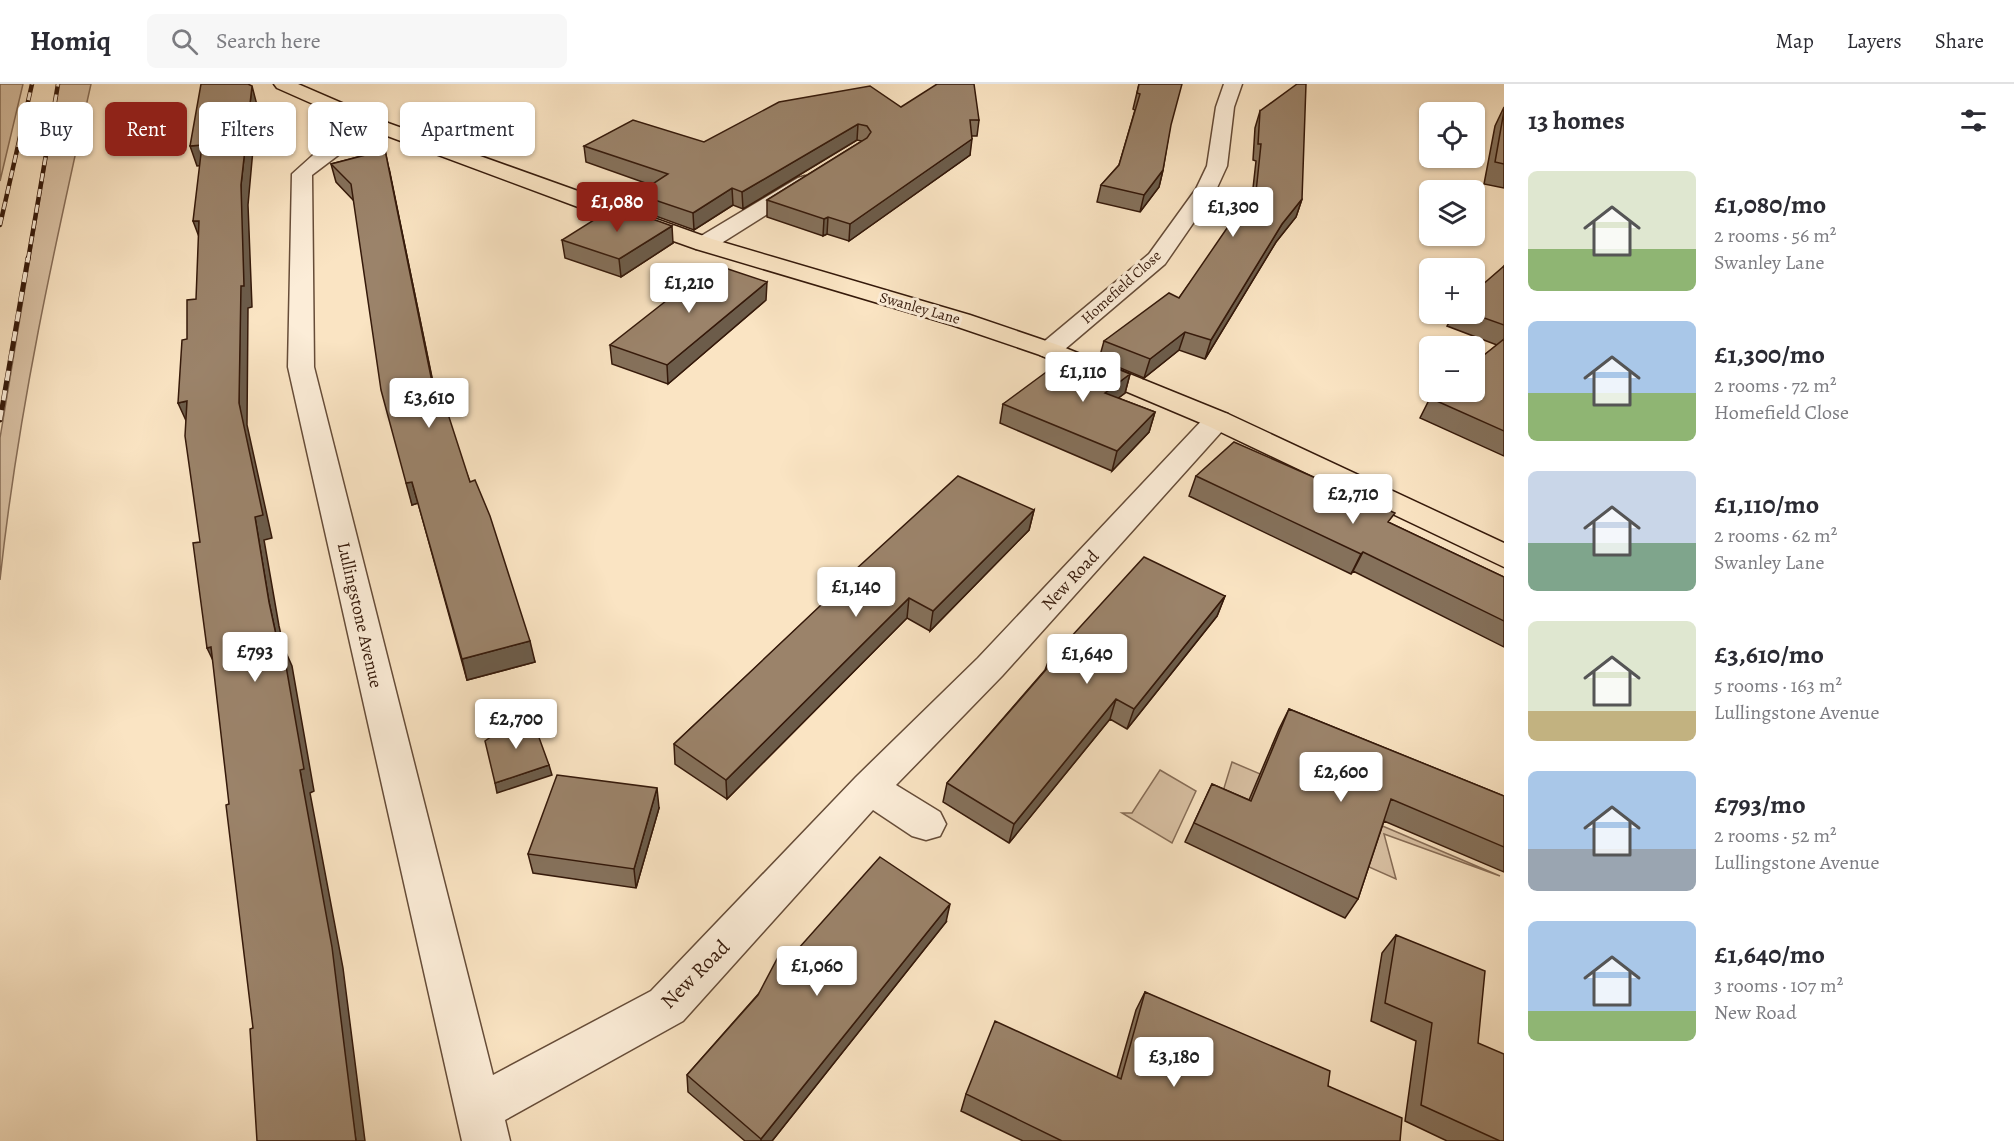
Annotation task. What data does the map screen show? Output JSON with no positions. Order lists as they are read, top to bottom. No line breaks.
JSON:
{"streets":{"main road":["Swanley Lane"],"street":["Homefield Close","New Road","Lullingstone Avenue"]},"crossings":[["Homefield Close","Swanley Lane"],["Swanley Lane","New Road"],["New Road","Lullingstone Avenue"]],"page":{"header":"Homiq","search":"Search here","nav":["Map","Layers","Share"],"heading":"13 homes","map_buttons":["+","−"],"chip":["Buy","Rent","Filters","New","Apartment"],"list":[{"name":"£1,080/mo","note":"2 rooms · 56 m² · Swanley Lane"},{"name":"£1,300/mo","note":"2 rooms · 72 m² · Homefield Close"},{"name":"£1,110/mo","note":"2 rooms · 62 m² · Swanley Lane"},{"name":"£3,610/mo","note":"5 rooms · 163 m² · Lullingstone Avenue"},{"name":"£793/mo","note":"2 rooms · 52 m² · Lullingstone Avenue"},{"name":"£1,640/mo","note":"3 rooms · 107 m² · New Road"}],"price":["£1,080","£1,300","£1,210","£1,110","£3,610","£2,710","£1,140","£793","£1,640","£2,700","£2,600","£1,060","£3,180"]}}
